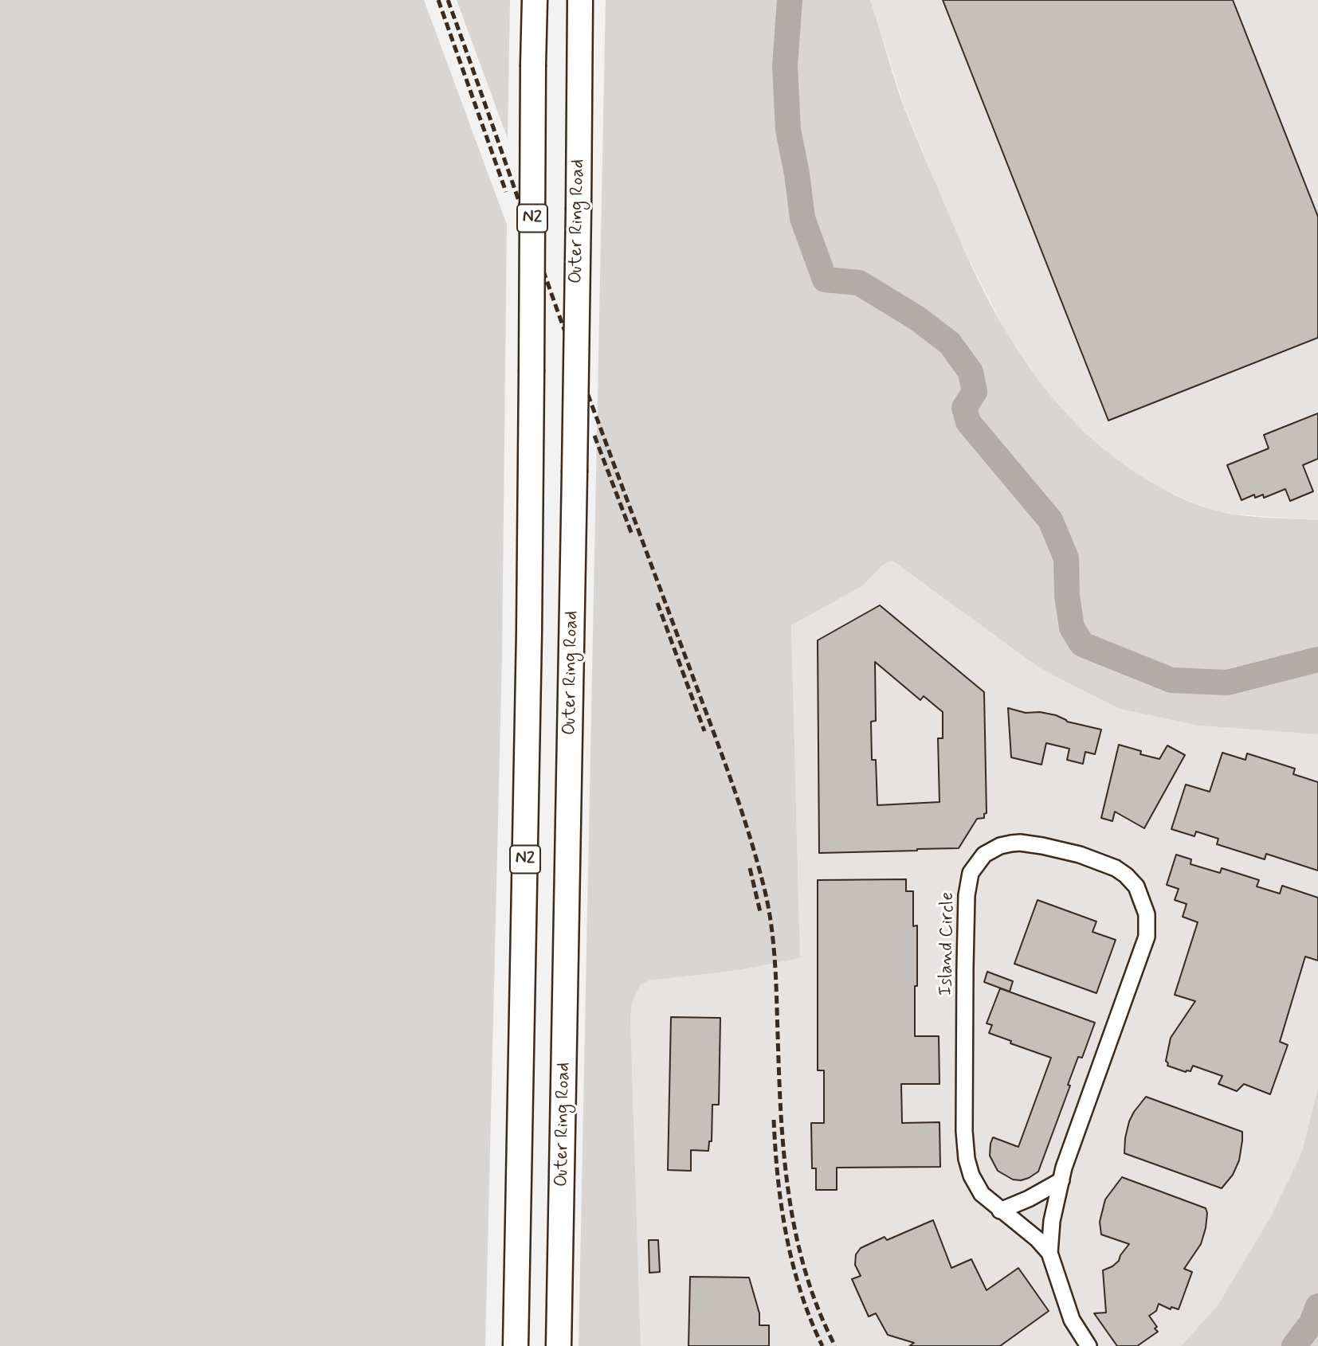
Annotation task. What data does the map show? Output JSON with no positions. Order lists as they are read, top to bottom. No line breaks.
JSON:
{"streets":{"highway":["N2","Outer Ring Road"],"street":["Island Circle"]}}
